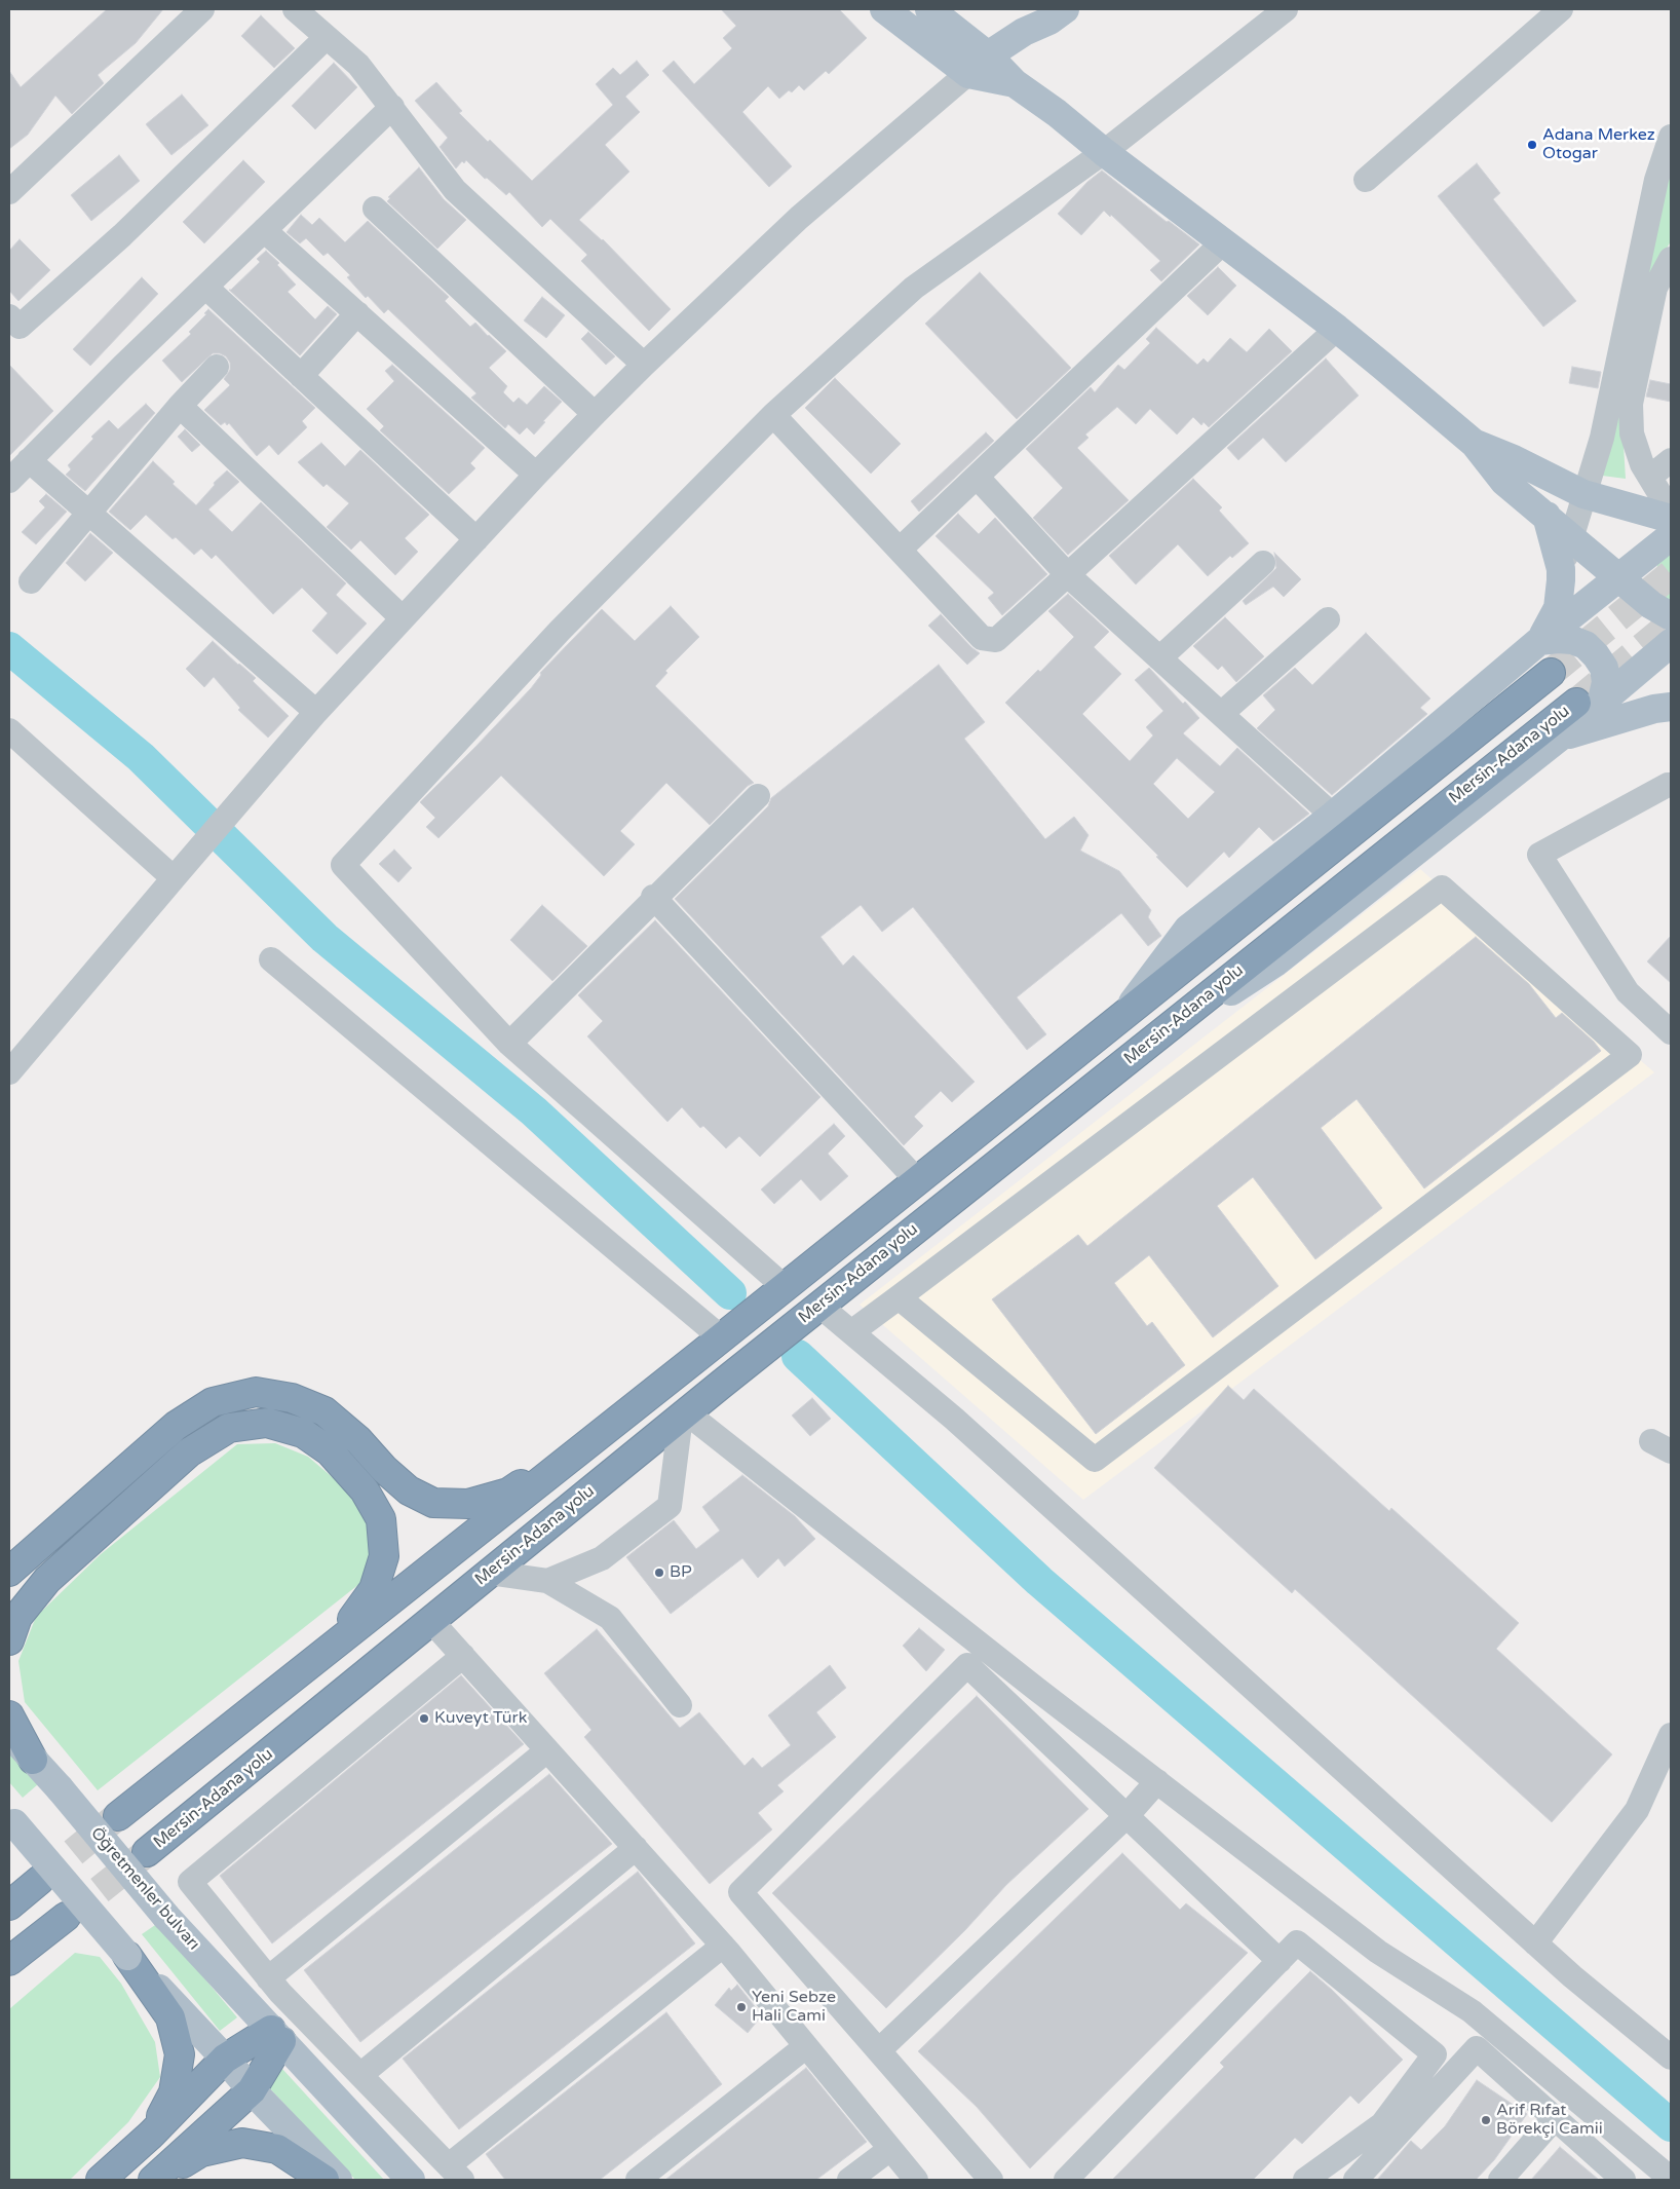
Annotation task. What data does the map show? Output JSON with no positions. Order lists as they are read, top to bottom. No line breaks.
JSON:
{"streets":{"highway":["Mersin-Adana yolu"],"main road":["Öğretmenler bulvarı"]},"places":["Adana Merkez Otogar","BP","Kuveyt Türk","Yeni Sebze Hali Cami","Arif Rıfat Börekçi Camii"]}
